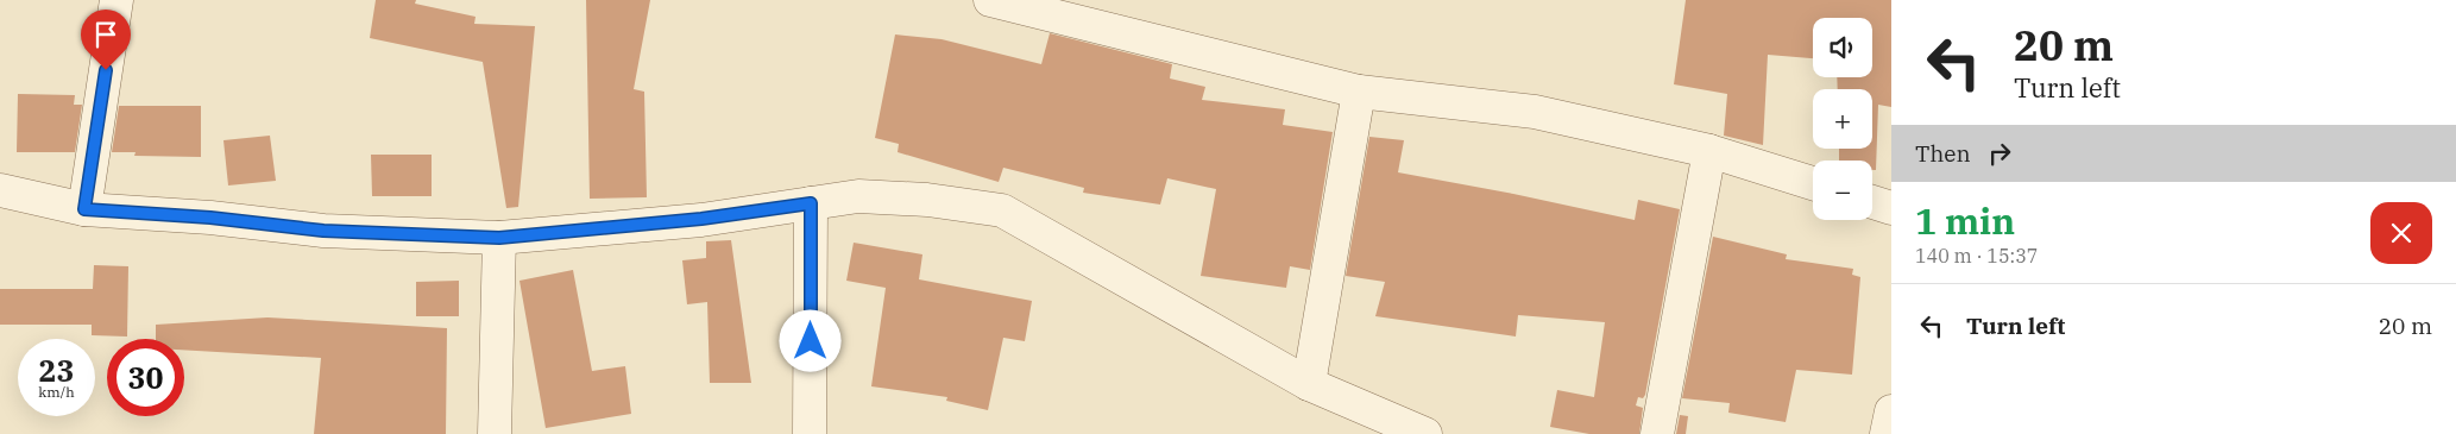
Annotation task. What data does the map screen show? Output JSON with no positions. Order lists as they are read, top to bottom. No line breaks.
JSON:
{"page":{"turn":["20 m","Turn left"],"map_buttons":["+","−"],"then":"Then","heading":["1 min","140 m · 15:37"],"list":[{"name":"Turn left","value":"20 m"}],"speed":"23 km/h","limit":"30"}}
